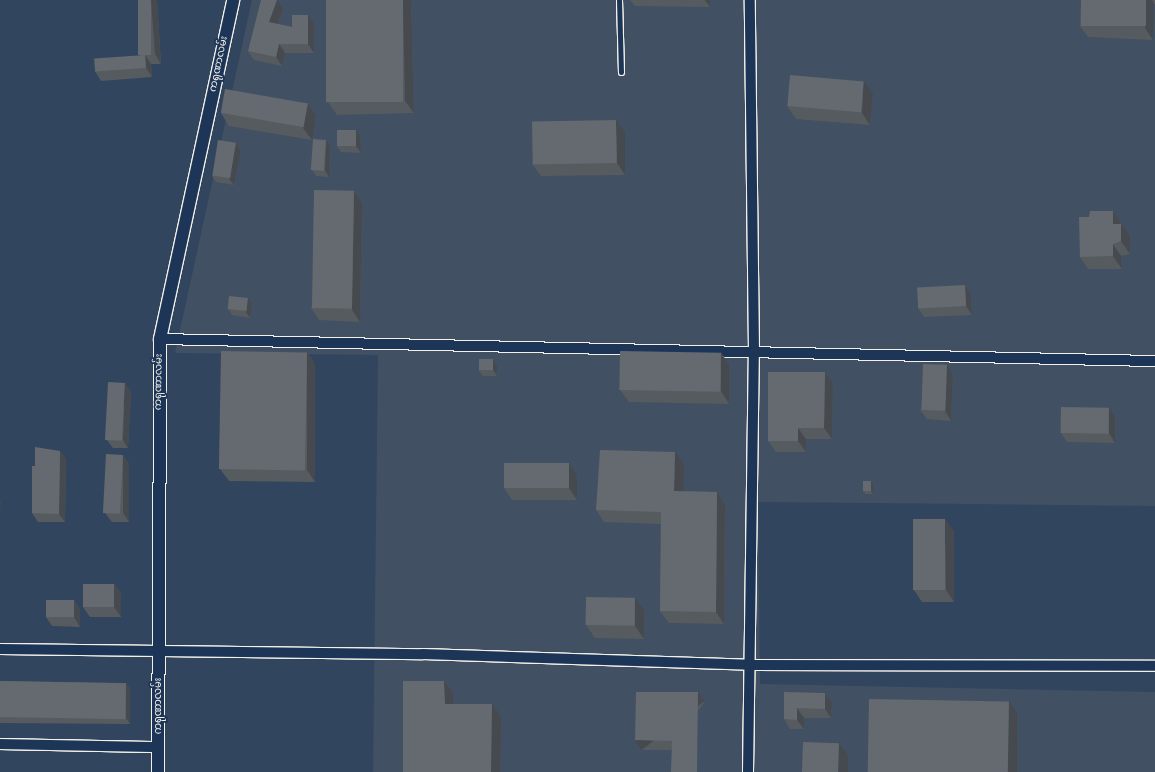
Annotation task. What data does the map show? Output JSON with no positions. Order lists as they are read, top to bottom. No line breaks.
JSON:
{"streets":{"street":["ကရုဏာလမ်း"]}}
